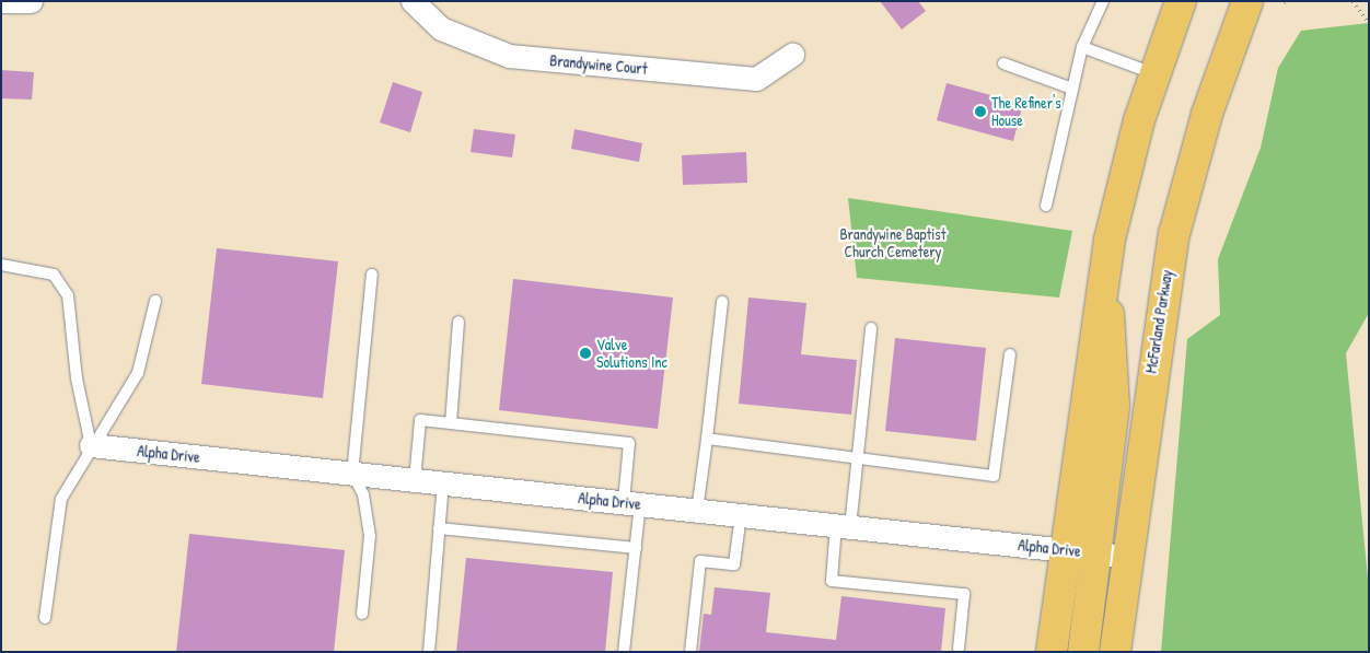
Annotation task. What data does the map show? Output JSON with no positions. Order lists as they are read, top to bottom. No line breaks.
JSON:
{"streets":{"main road":["McFarland Parkway"],"street":["Brandywine Court","Alpha Drive"]},"crossings":[["McFarland Parkway","Alpha Drive"]],"parks":["Brandywine Baptist Church Cemetery"],"places":["The Refiner's House","Valve Solutions Inc"]}
